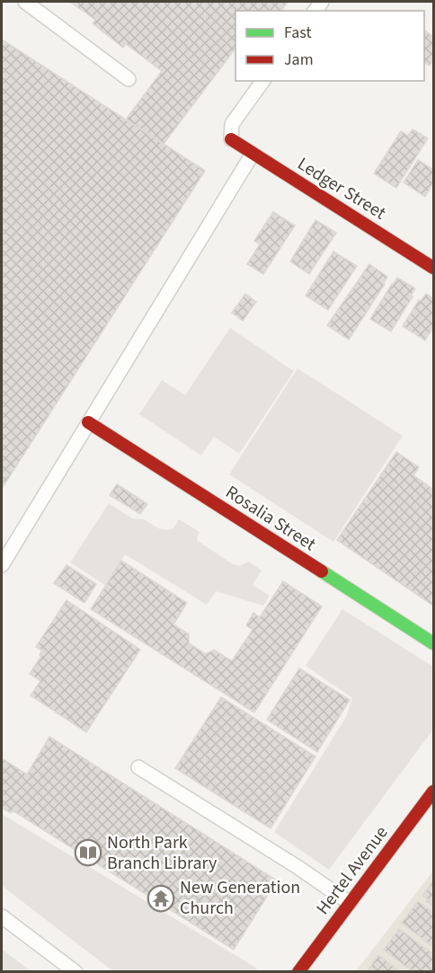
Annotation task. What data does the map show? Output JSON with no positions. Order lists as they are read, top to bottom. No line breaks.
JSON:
{"streets":{"street":["Ledger Street","Rosalia Street","Hertel Avenue"]},"places":{"library":["North Park Branch Library"],"temple":["New Generation Church"]},"legend":["Fast","Jam"]}
